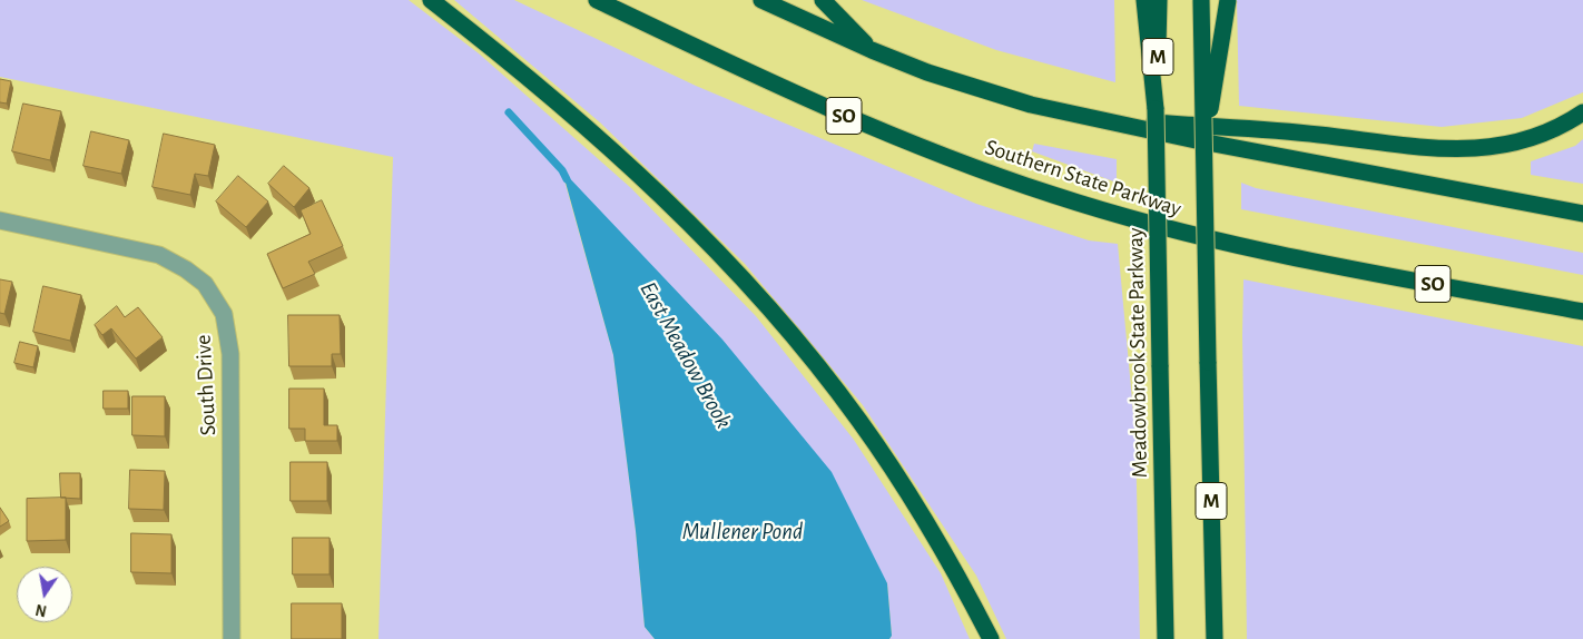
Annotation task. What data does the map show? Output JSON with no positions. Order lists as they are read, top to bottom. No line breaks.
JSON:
{"streets":{"highway":["M","SO","Southern State Parkway","Meadowbrook State Parkway"],"street":["South Drive"]},"water":["East Meadow Brook","Mullener Pond"],"north":"bottom"}
